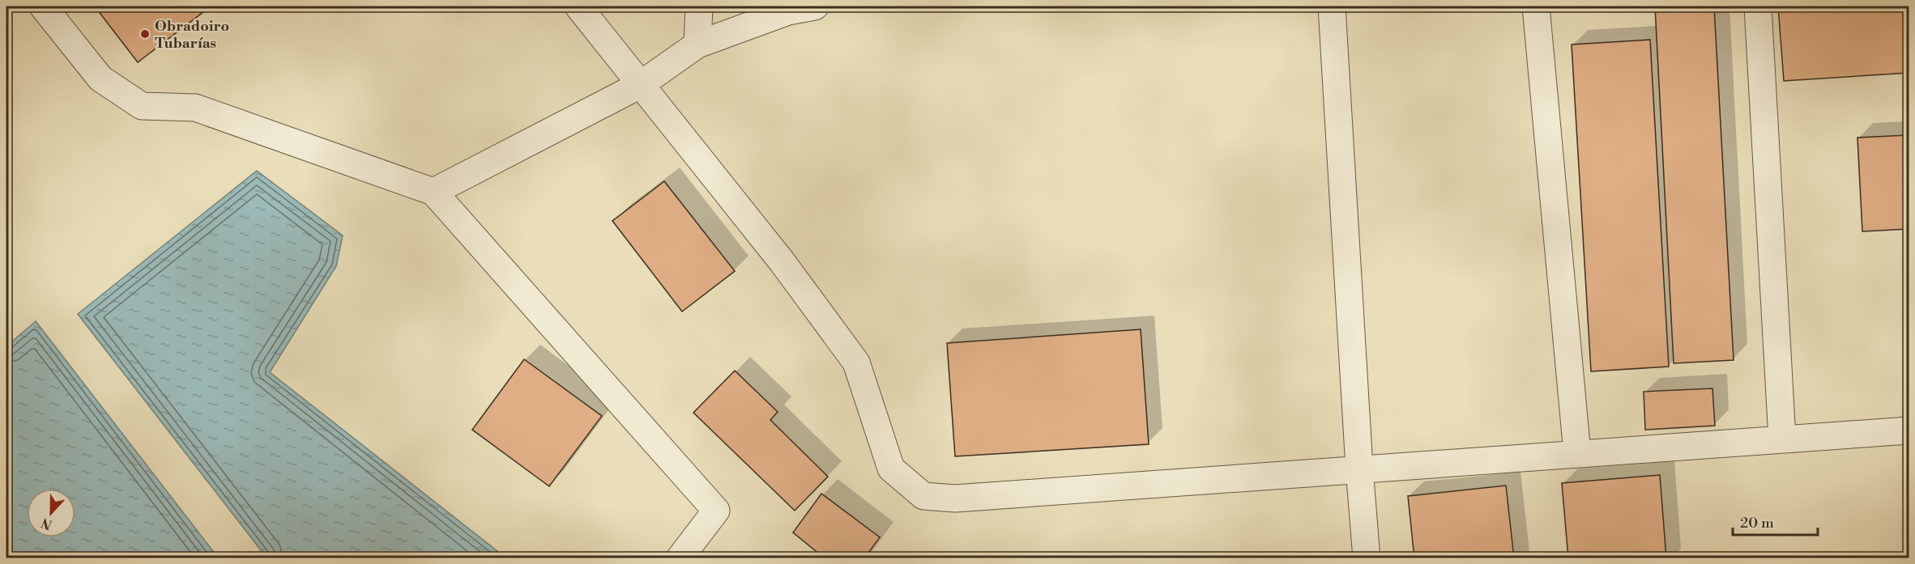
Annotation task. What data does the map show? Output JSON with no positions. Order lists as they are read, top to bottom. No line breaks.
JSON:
{"places":["Obradoiro Tubarías"],"scale_bar":"20 m","north":"bottom"}
